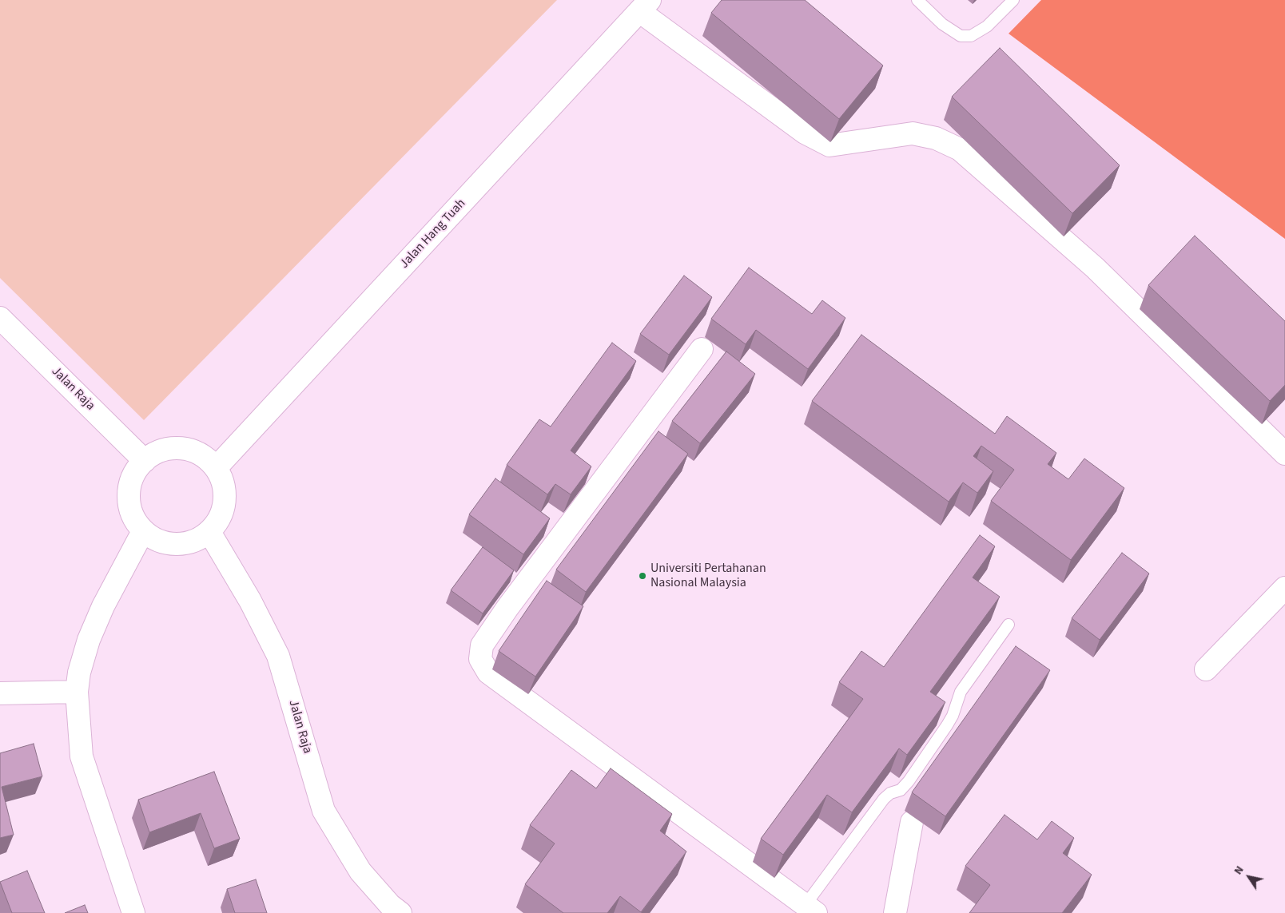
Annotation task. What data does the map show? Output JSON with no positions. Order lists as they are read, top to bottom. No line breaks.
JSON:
{"streets":{"street":["Jalan Hang Tuah","Jalan Raja"]},"crossings":[["Jalan Hang Tuah","Jalan Raja"]],"places":["Universiti Pertahanan Nasional Malaysia"],"north":"top left"}
